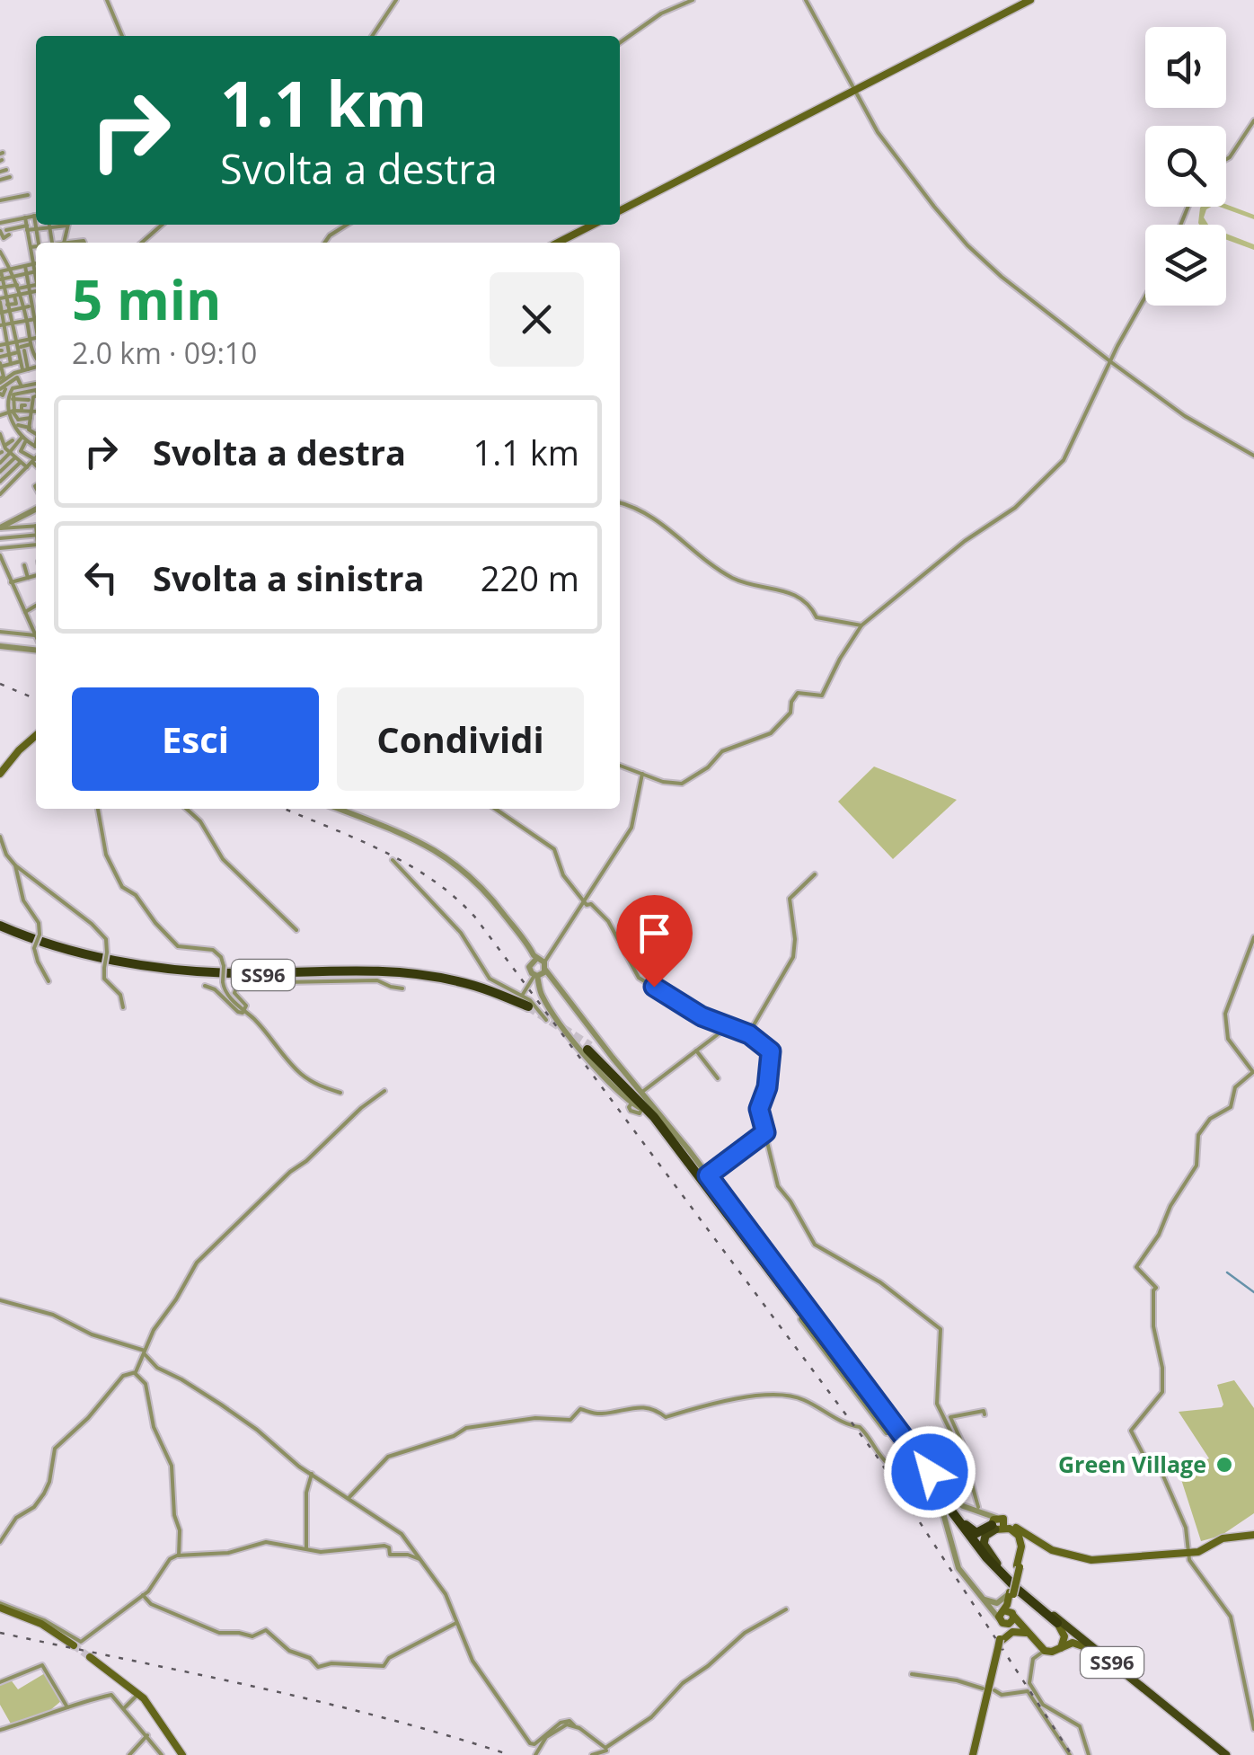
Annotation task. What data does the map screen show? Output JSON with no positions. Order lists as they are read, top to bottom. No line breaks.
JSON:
{"streets":{"highway":["SS96"]},"places":["Green Village"],"page":{"turn":["1.1 km","Svolta a destra"],"heading":["5 min","2.0 km · 09:10"],"list":[{"name":"Svolta a destra","value":"1.1 km"},{"name":"Svolta a sinistra","value":"220 m"}],"buttons":["Esci","Condividi"]}}
